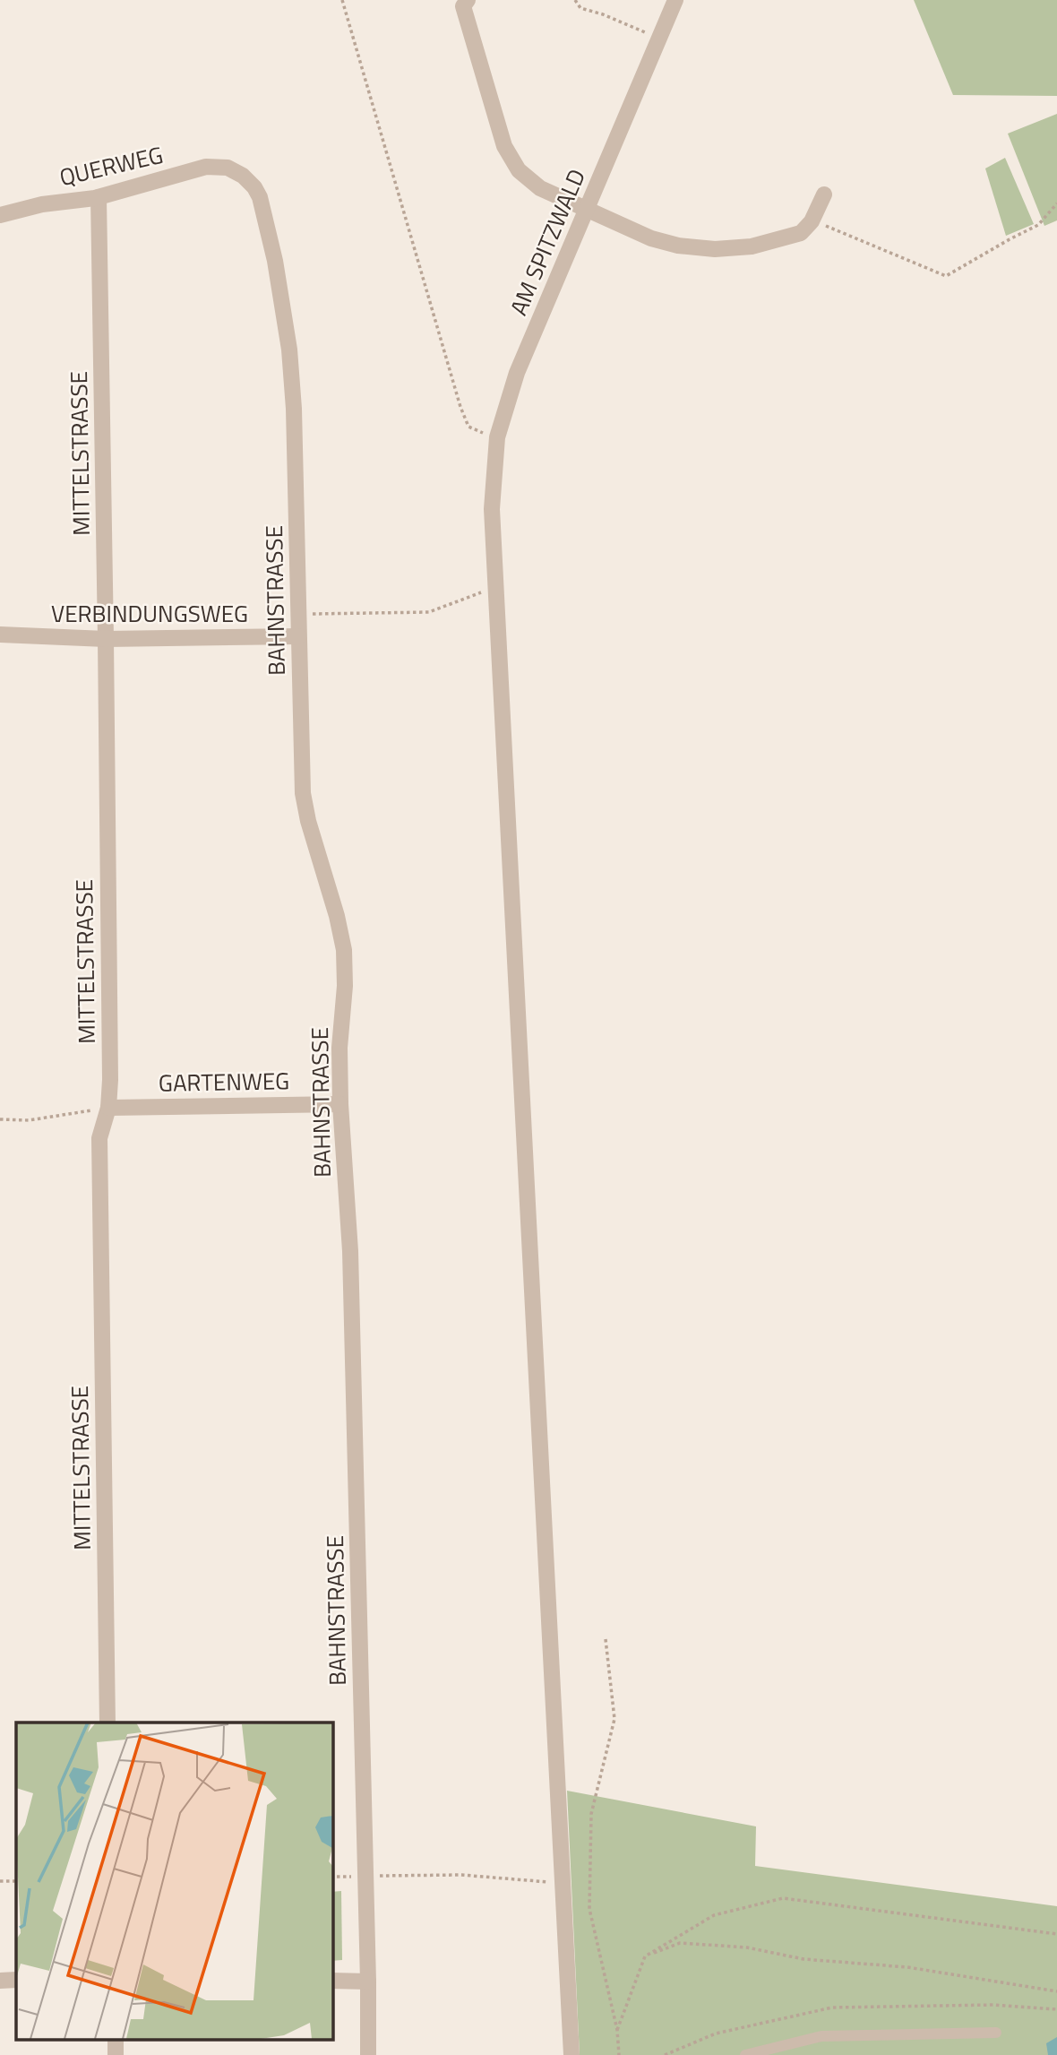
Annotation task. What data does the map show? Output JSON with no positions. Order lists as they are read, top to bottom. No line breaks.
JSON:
{"streets":{"street":["QUERWEG","AM SPITZWALD","MITTELSTRASSE","BAHNSTRASSE","VERBINDUNGSWEG","GARTENWEG"]},"crossings":[["QUERWEG","MITTELSTRASSE"],["QUERWEG","BAHNSTRASSE"],["MITTELSTRASSE","VERBINDUNGSWEG"],["MITTELSTRASSE","GARTENWEG"],["BAHNSTRASSE","VERBINDUNGSWEG"],["BAHNSTRASSE","GARTENWEG"]]}
